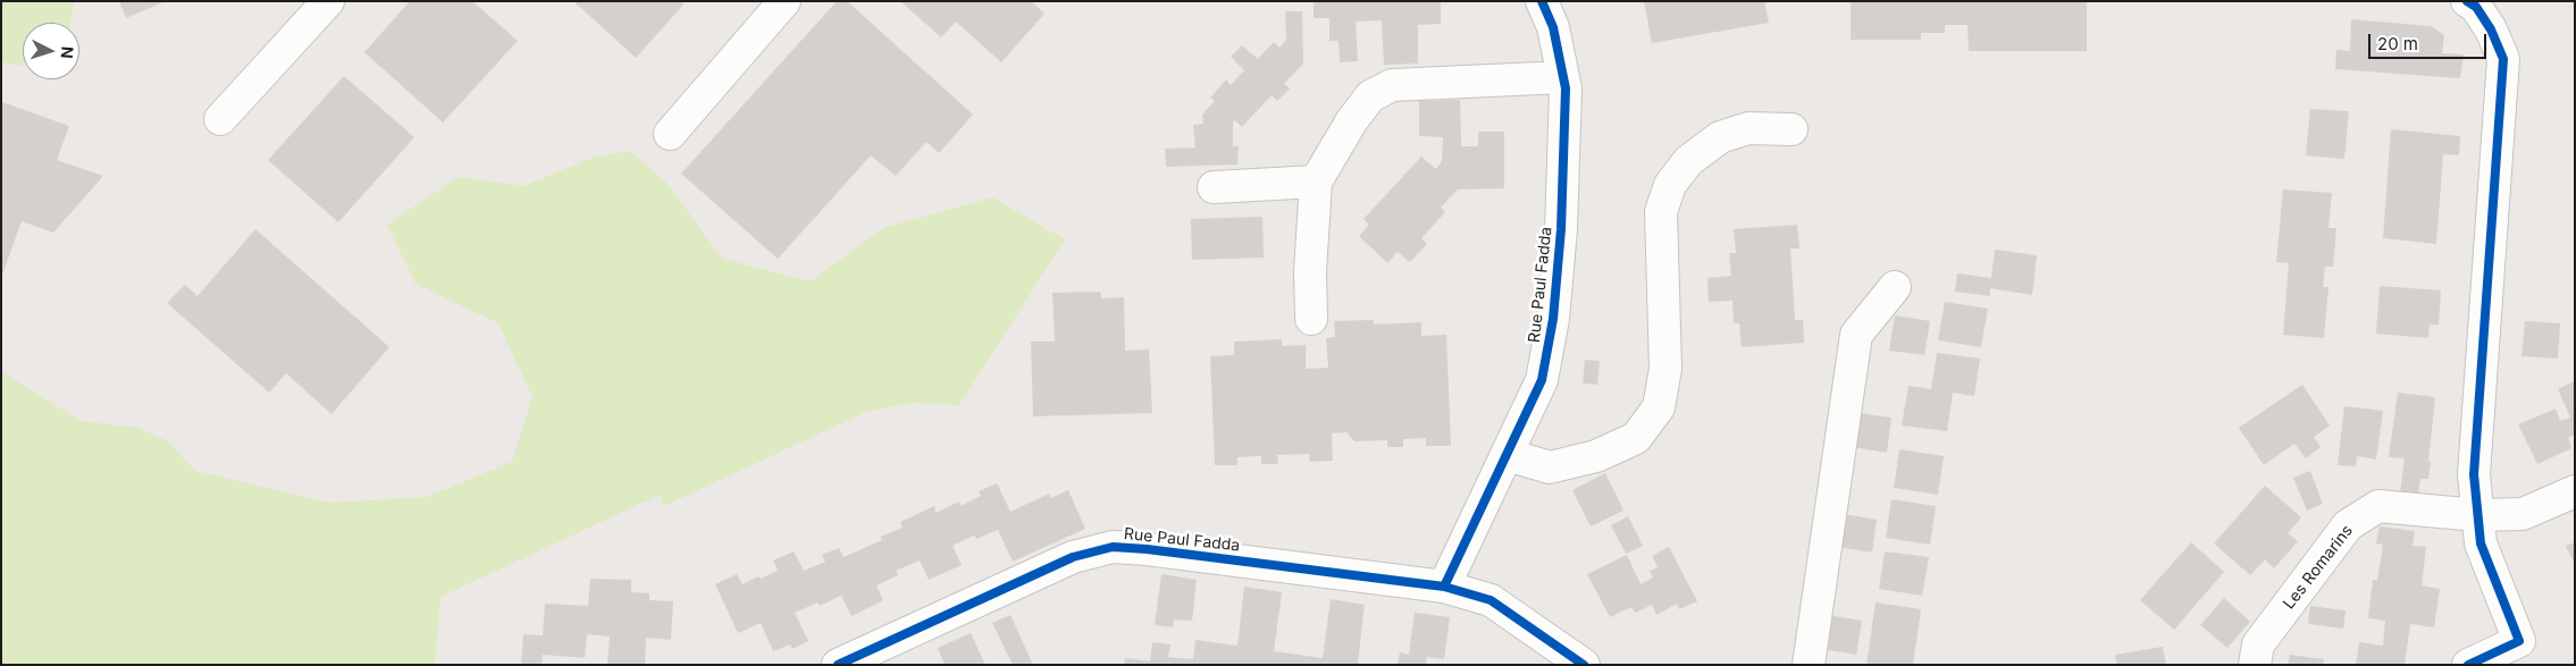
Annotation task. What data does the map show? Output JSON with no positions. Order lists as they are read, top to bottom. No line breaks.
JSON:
{"streets":{"street":["Rue Paul Fadda","Les Romarins"]},"scale_bar":"20 m","north":"right"}
